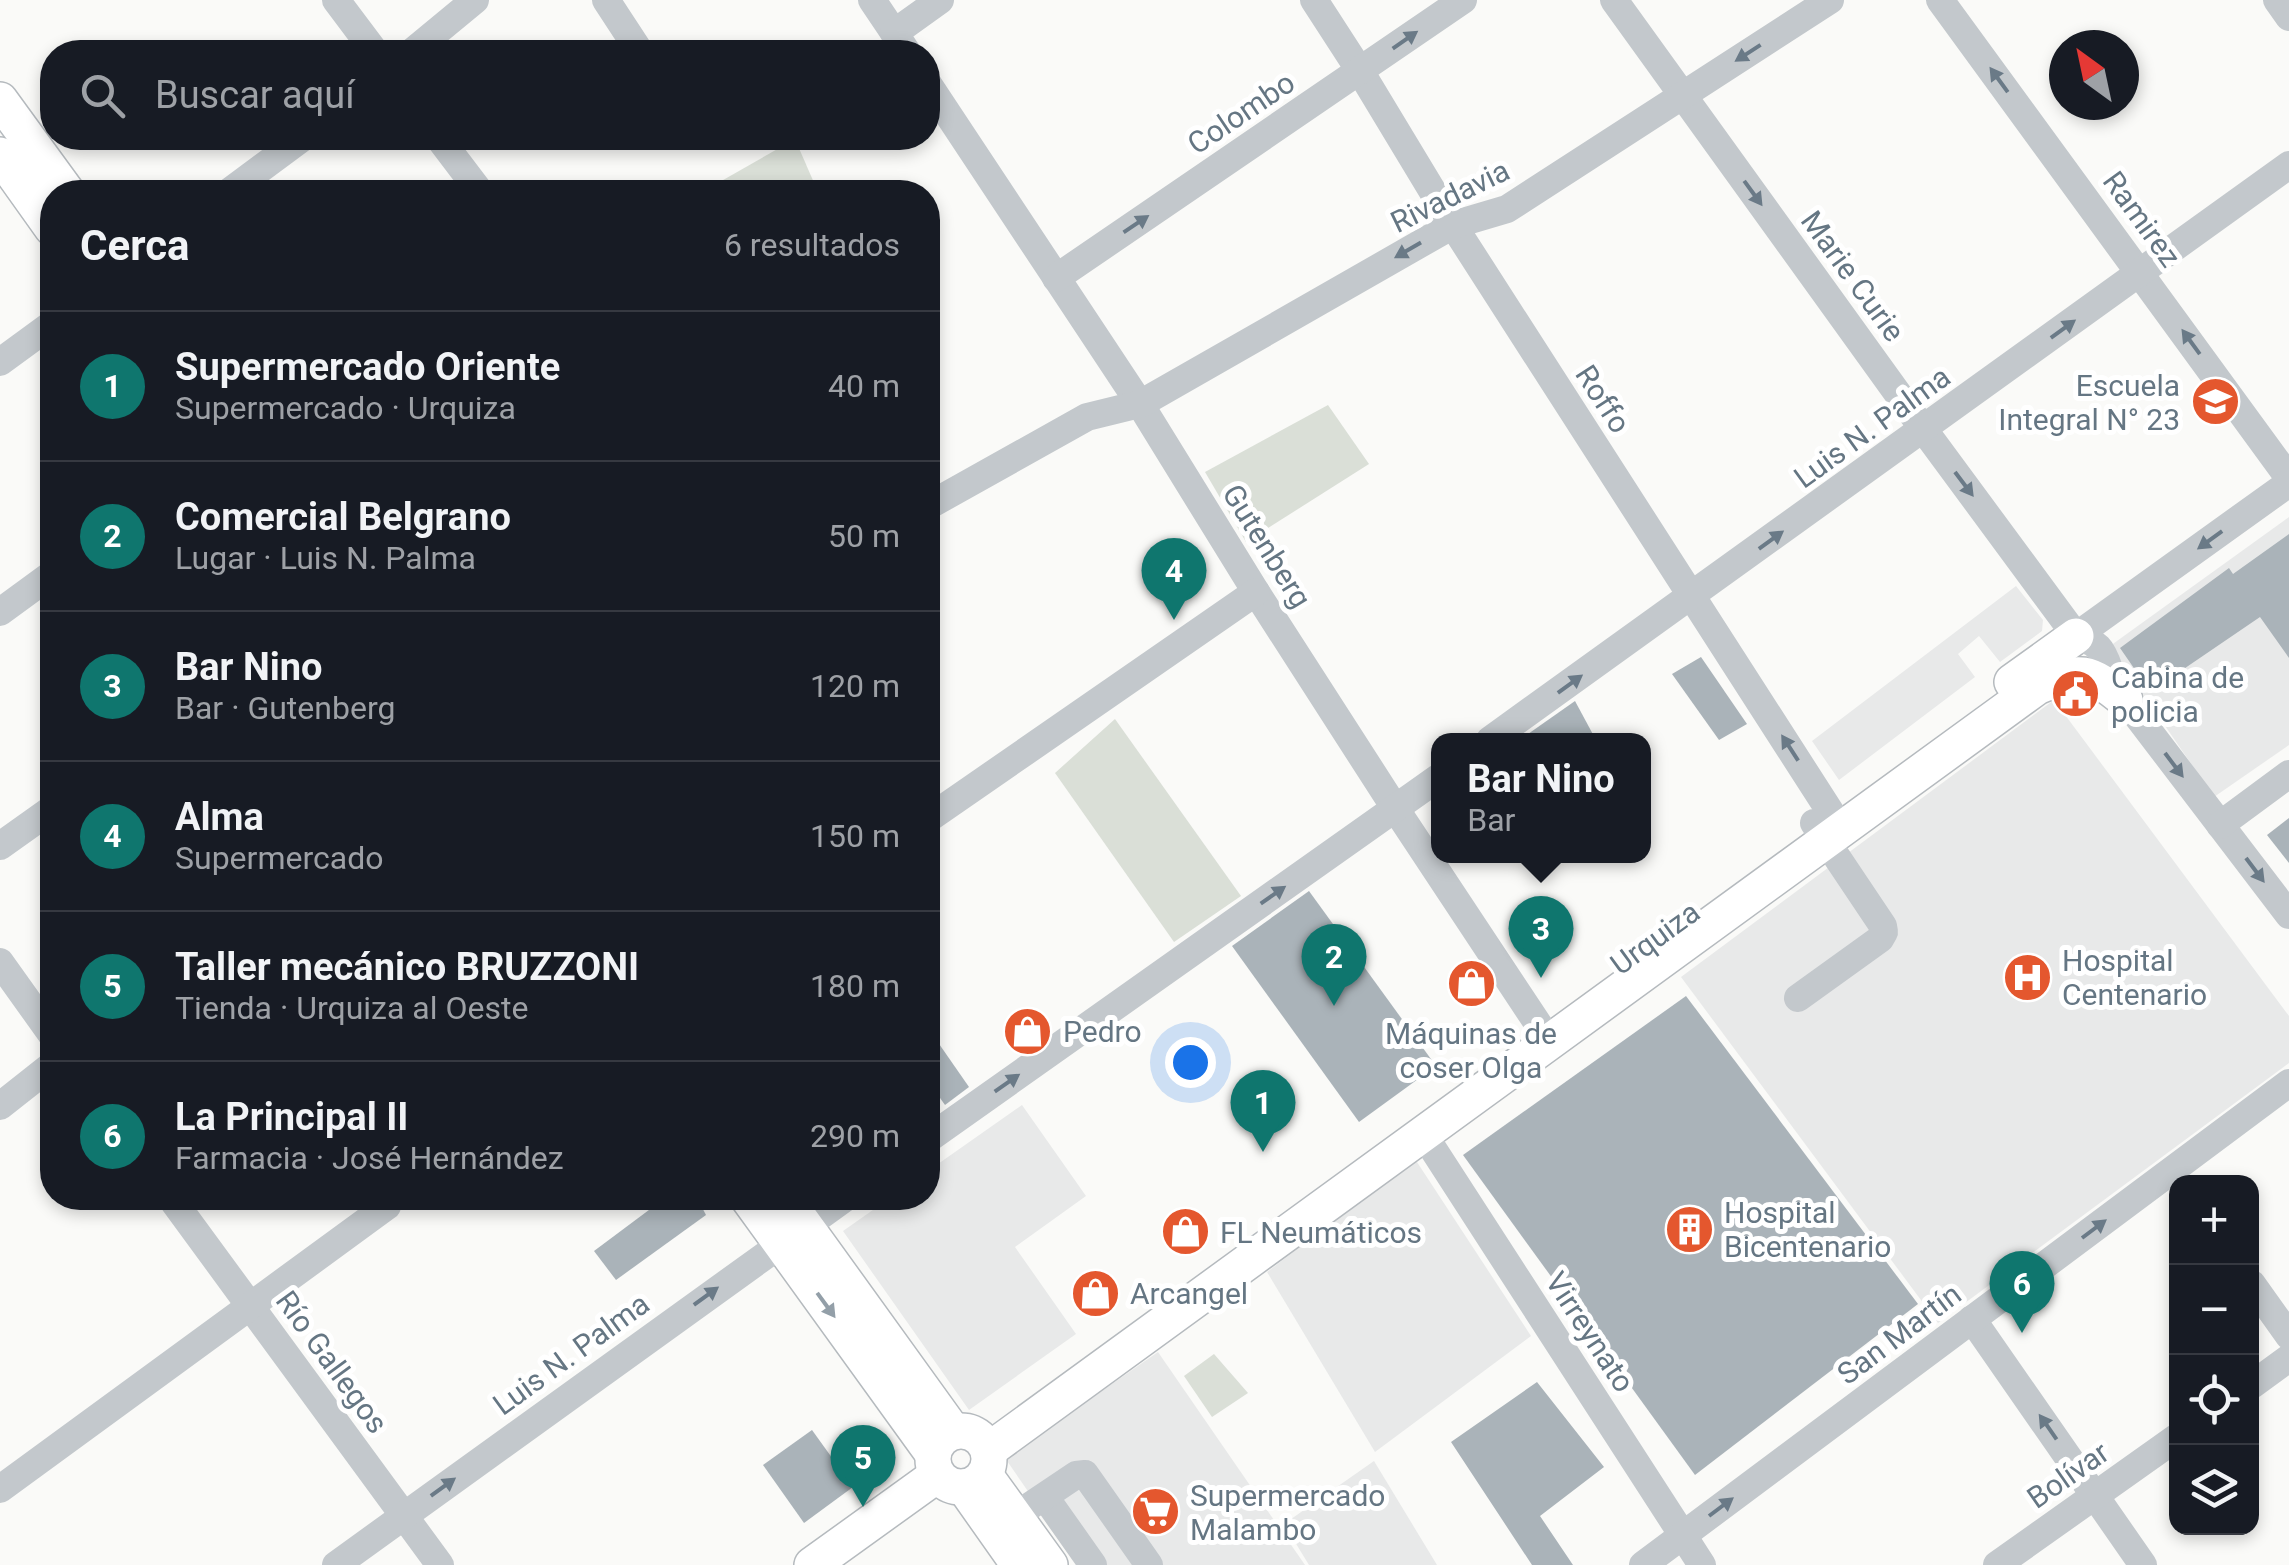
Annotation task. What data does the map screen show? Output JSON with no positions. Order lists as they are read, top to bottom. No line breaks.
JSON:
{"streets":{"main road":["Urquiza"],"street":["Colombo","Rivadavia","Ramirez","Marie Curie","Roffo","Luis N. Palma","Gutenberg","Virreynato","San Martín","Río Gallegos","Bolívar"]},"crossings":[["Colombo","Roffo"],["Colombo","Gutenberg"],["Rivadavia","Marie Curie"],["Rivadavia","Roffo"],["Rivadavia","Gutenberg"],["Ramirez","Luis N. Palma"],["Ramirez","Urquiza"],["Marie Curie","Luis N. Palma"],["Marie Curie","Urquiza"],["Roffo","Luis N. Palma"],["Roffo","Urquiza"],["Luis N. Palma","Río Gallegos"],["Gutenberg","Urquiza"],["Urquiza","Virreynato"],["Virreynato","San Martín"]],"one_way":["Colombo","Rivadavia","Ramirez","Marie Curie","Luis N. Palma","San Martín"],"places":{"school or university":["Escuela Integral N° 23"],"public building":["Cabina de policia"],"hospital":["Hospital Centenario"],"shop":["Máquinas de coser Olga","Pedro","FL Neumáticos","Arcangel"],"building":["Hospital Bicentenario"],"supermarket":["Supermercado Malambo"]},"north":"top left","page":{"search":"Buscar aquí","heading":["Cerca","6 resultados"],"list":[{"mark":"1","name":"Supermercado Oriente","note":"Supermercado · Urquiza","value":"40 m"},{"mark":"2","name":"Comercial Belgrano","note":"Lugar · Luis N. Palma","value":"50 m"},{"mark":"3","name":"Bar Nino","note":"Bar · Gutenberg","value":"120 m"},{"mark":"4","name":"Alma","note":"Supermercado","value":"150 m"},{"mark":"5","name":"Taller mecánico BRUZZONI","note":"Tienda · Urquiza al Oeste","value":"180 m"},{"mark":"6","name":"La Principal II","note":"Farmacia · José Hernández","value":"290 m"}],"pins":["4","3","2","1","6","5"],"popup":["Bar Nino","Bar"],"map_buttons":["+","−"]}}
